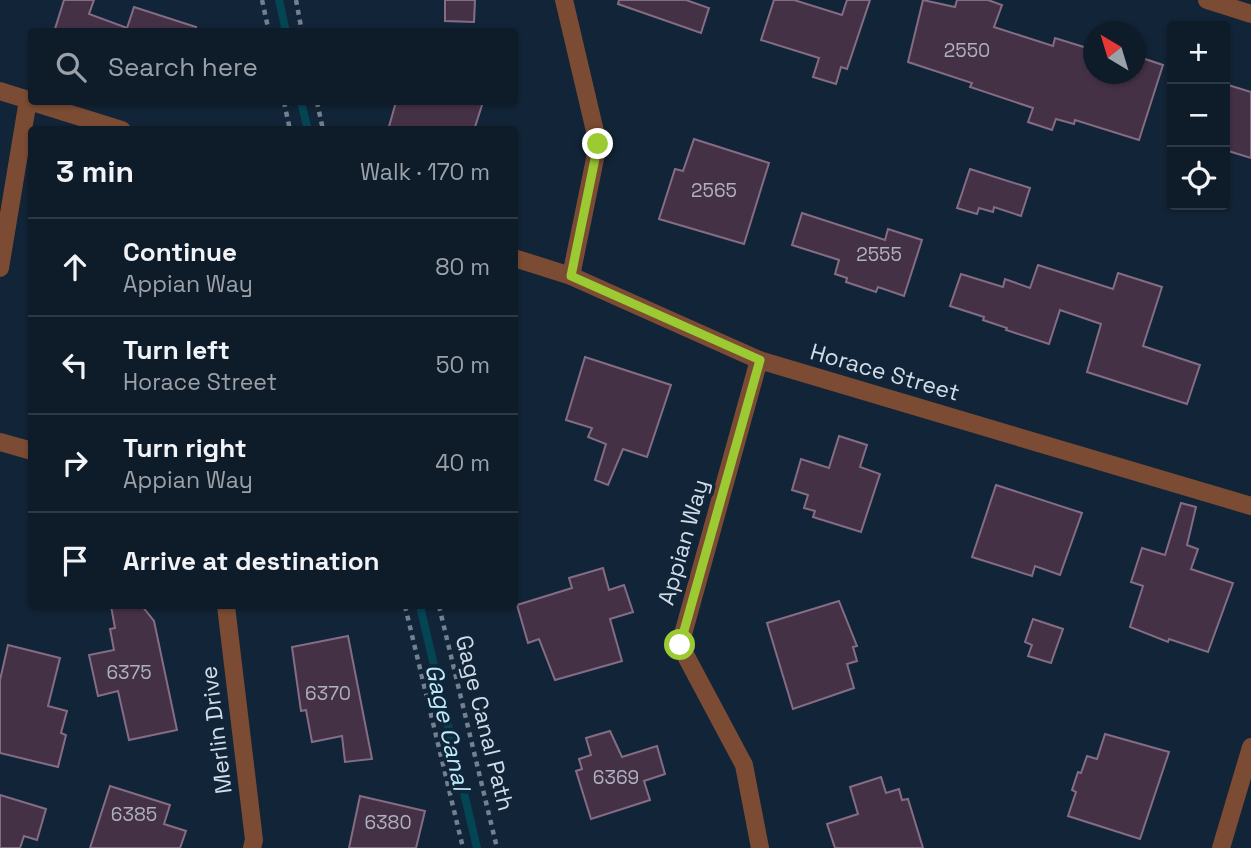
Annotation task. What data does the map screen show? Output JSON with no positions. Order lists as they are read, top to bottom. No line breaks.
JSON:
{"streets":{"street":["Horace Street","Appian Way","Merlin Drive"],"path":["Gage Canal Path"]},"crossings":[["Horace Street","Appian Way"]],"water":["Gage Canal"],"house_numbers":["2550","2565","2555","6375","6370","6369","6385","6380"],"north":"top left","page":{"map_buttons":["+","−"],"search":"Search here","heading":["3 min","Walk · 170 m"],"list":[["Continue","Appian Way","80 m"],["Turn left","Horace Street","50 m"],["Turn right","Appian Way","40 m"],"Arrive at destination"]}}
